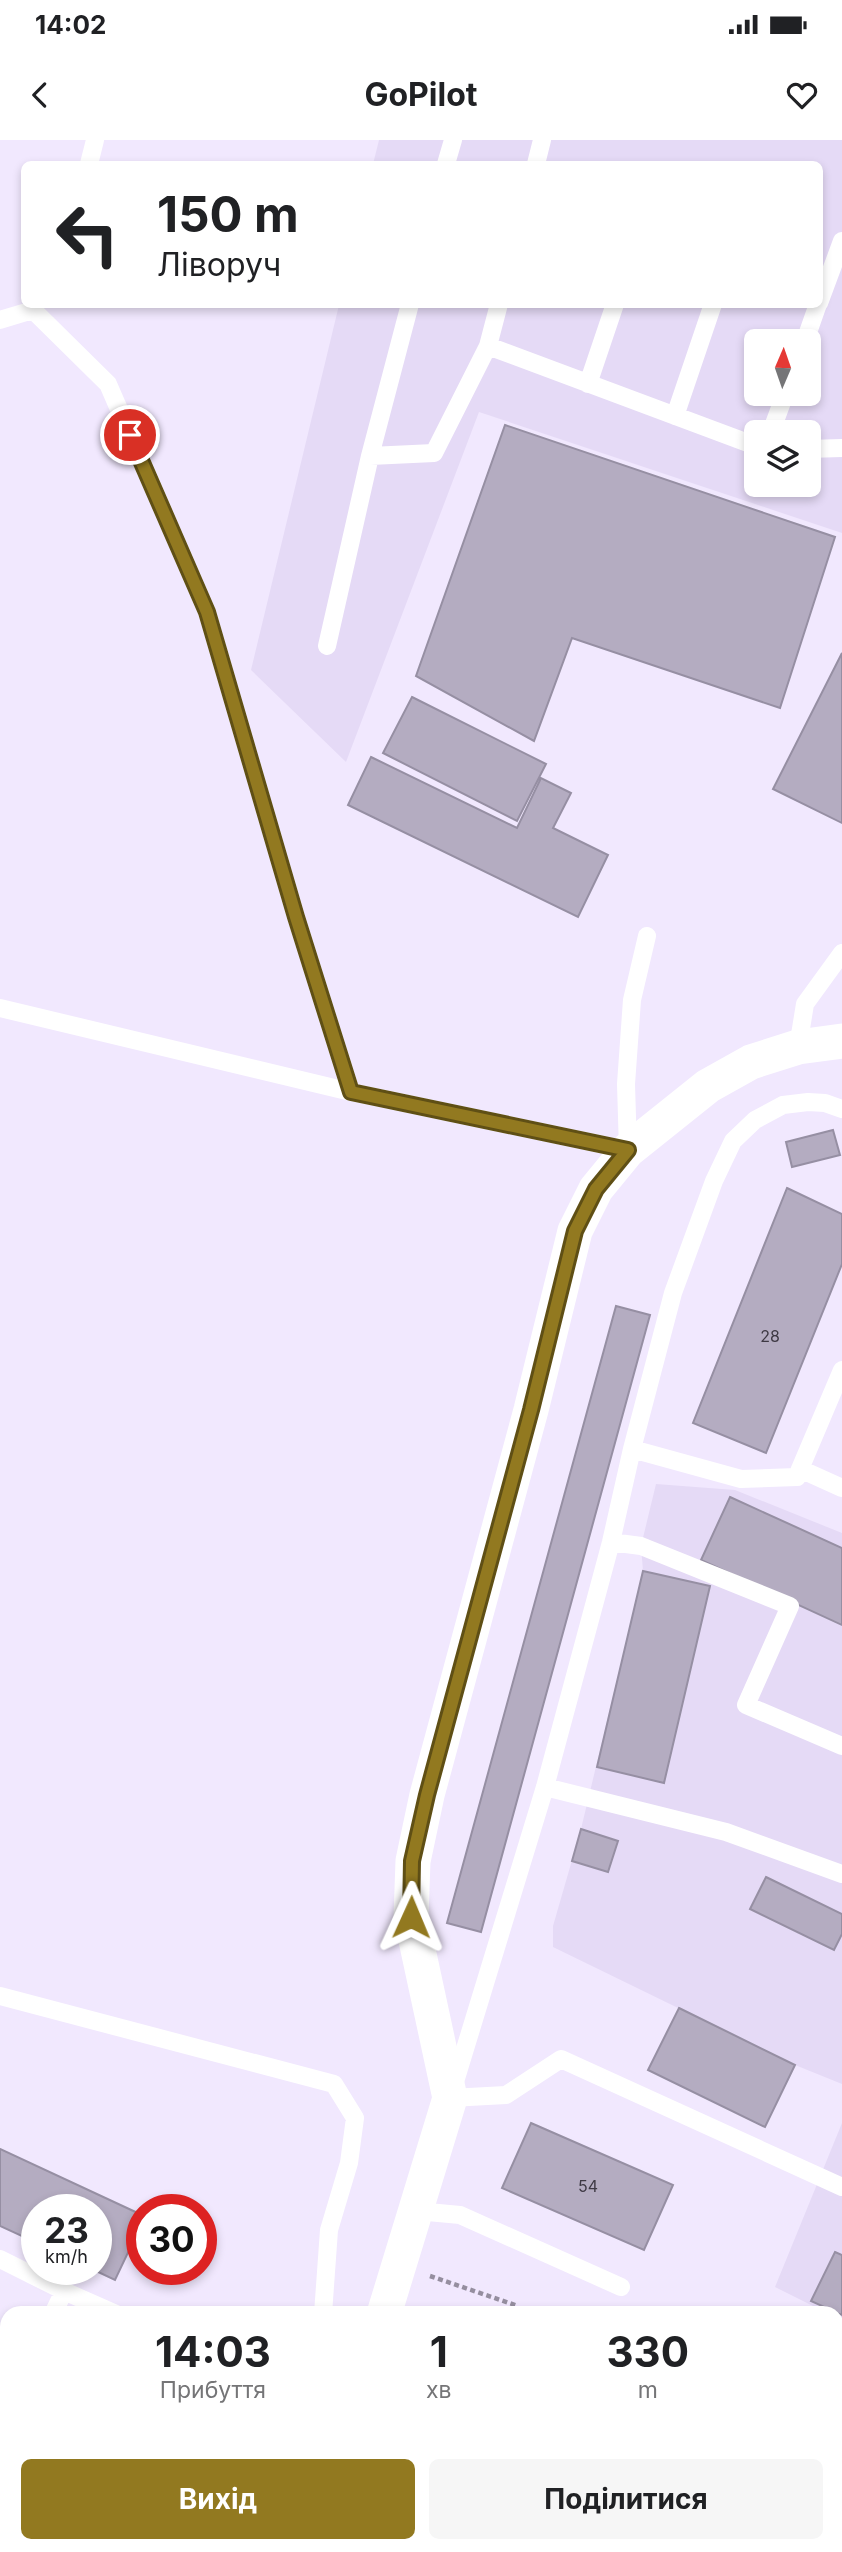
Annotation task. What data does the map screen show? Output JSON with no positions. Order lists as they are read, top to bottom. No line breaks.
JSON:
{"house_numbers":["28","54"],"north":"top","page":{"status":"14:02","header":"GoPilot","turn":["150 m","Ліворуч"],"speed":"23 km/h","limit":"30","eta":["14:03","Прибуття","1","хв","330","m"],"buttons":["Вихід","Поділитися"]}}
